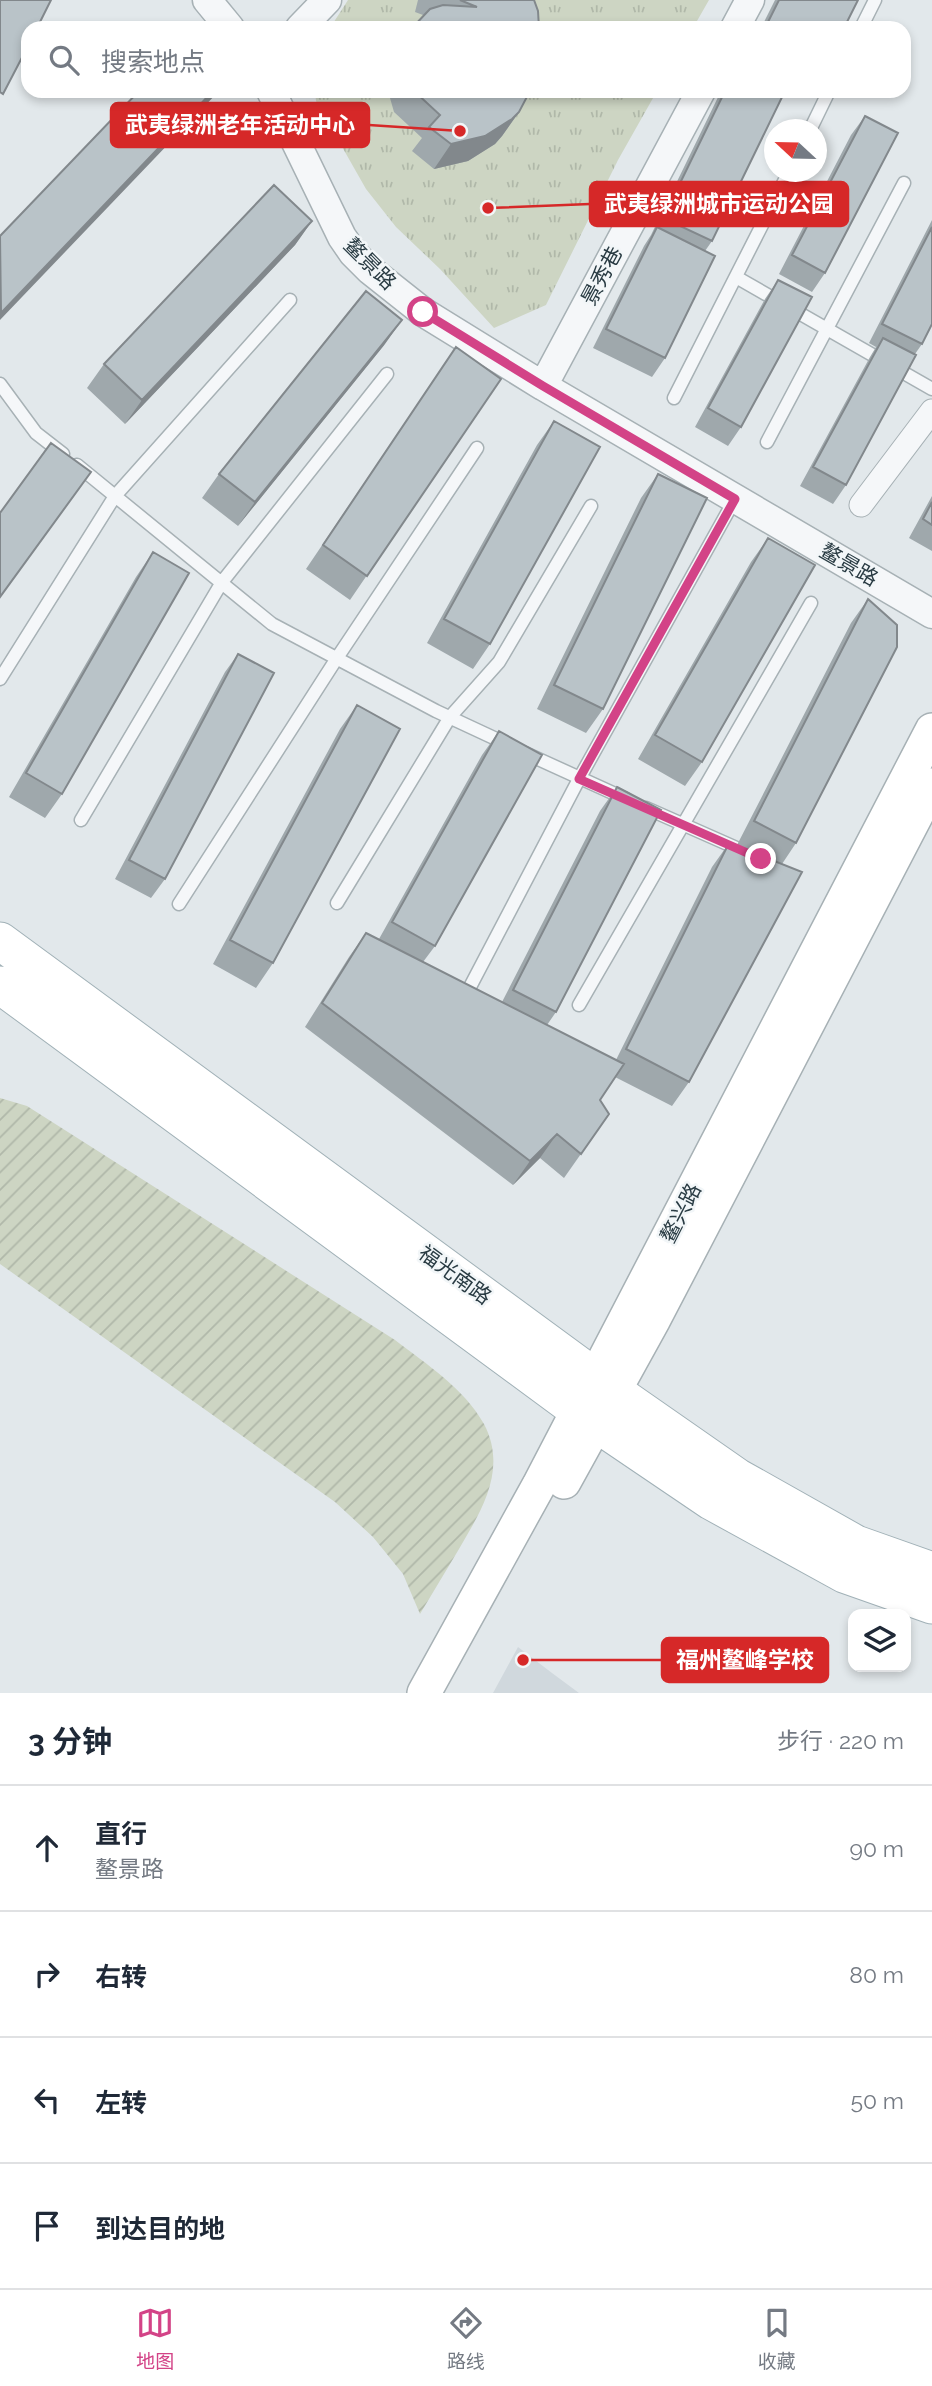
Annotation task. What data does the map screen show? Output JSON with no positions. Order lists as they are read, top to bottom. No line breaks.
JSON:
{"streets":{"main road":["鳌兴路","福光南路"],"street":["鳌景路","景秀巷"]},"crossings":[["鳌景路","景秀巷"],["鳌兴路","福光南路"]],"places":["武夷绿洲老年活动中心","武夷绿洲城市运动公园","福州鳌峰学校"],"north":"left","page":{"search":"搜索地点","heading":["3 分钟","步行 · 220 m"],"list":[["直行","鳌景路","90 m"],["右转","80 m"],["左转","50 m"],"到达目的地"],"nav":["地图","路线","收藏"]}}
